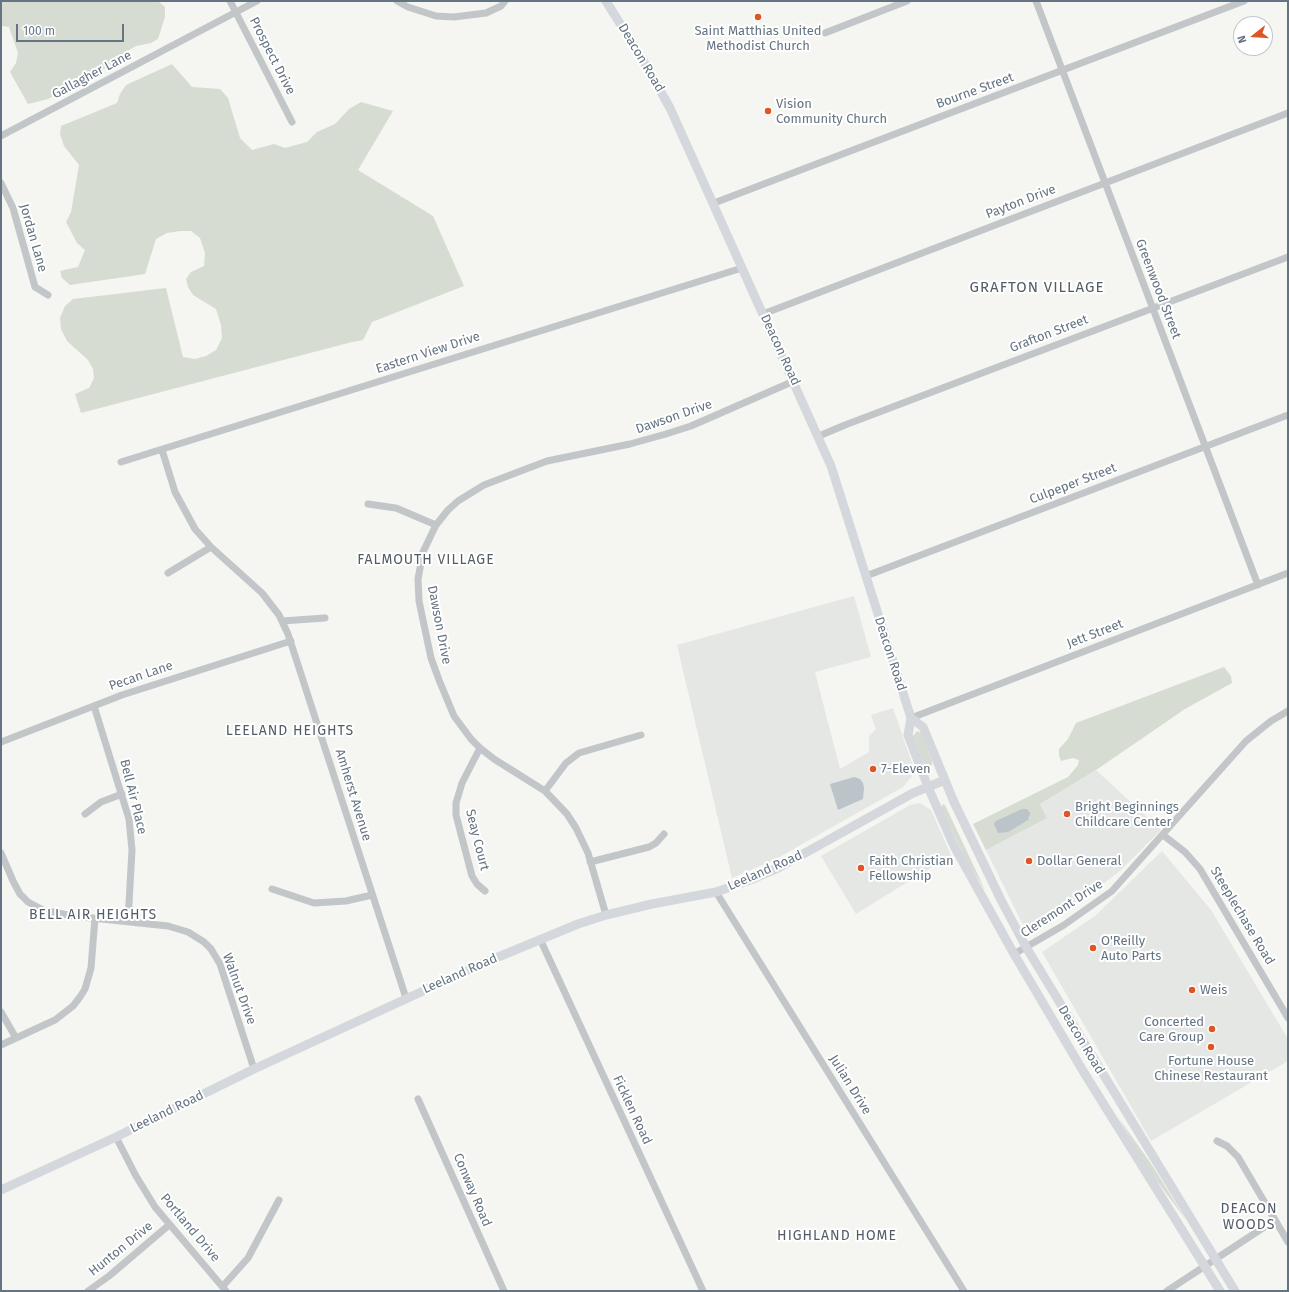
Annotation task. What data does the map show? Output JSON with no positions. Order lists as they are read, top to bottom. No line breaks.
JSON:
{"streets":{"main road":["Deacon Road","Leeland Road"],"street":["Prospect Drive","Gallagher Lane","Bourne Street","Payton Drive","Jordan Lane","Greenwood Street","Grafton Street","Eastern View Drive","Dawson Drive","Culpeper Street","Jett Street","Pecan Lane","Amherst Avenue","Bell Air Place","Seay Court","Cleremont Drive","Steeplechase Road","Walnut Drive","Julian Drive","Ficklen Road","Conway Road","Portland Drive","Hunton Drive"]},"crossings":[["Prospect Drive","Gallagher Lane"],["Deacon Road","Bourne Street"],["Deacon Road","Payton Drive"],["Deacon Road","Grafton Street"],["Deacon Road","Eastern View Drive"],["Deacon Road","Dawson Drive"],["Deacon Road","Culpeper Street"],["Deacon Road","Jett Street"],["Deacon Road","Leeland Road"],["Deacon Road","Cleremont Drive"],["Bourne Street","Greenwood Street"],["Payton Drive","Greenwood Street"],["Greenwood Street","Grafton Street"],["Greenwood Street","Culpeper Street"],["Greenwood Street","Jett Street"],["Eastern View Drive","Amherst Avenue"],["Dawson Drive","Seay Court"],["Dawson Drive","Leeland Road"],["Pecan Lane","Amherst Avenue"],["Pecan Lane","Bell Air Place"],["Amherst Avenue","Leeland Road"],["Bell Air Place","Walnut Drive"],["Leeland Road","Walnut Drive"],["Leeland Road","Julian Drive"],["Leeland Road","Ficklen Road"],["Leeland Road","Portland Drive"],["Cleremont Drive","Steeplechase Road"],["Portland Drive","Hunton Drive"]],"districts":["GRAFTON VILLAGE","FALMOUTH VILLAGE","LEELAND HEIGHTS","BELL AIR HEIGHTS","DEACON WOODS","HIGHLAND HOME"],"places":["Saint Matthias United Methodist Church","Vision Community Church","7-Eleven","Bright Beginnings Childcare Center","Dollar General","Faith Christian Fellowship","O'Reilly Auto Parts","Weis","Concerted Care Group","Fortune House Chinese Restaurant"],"scale_bar":"100 m","north":"left"}
